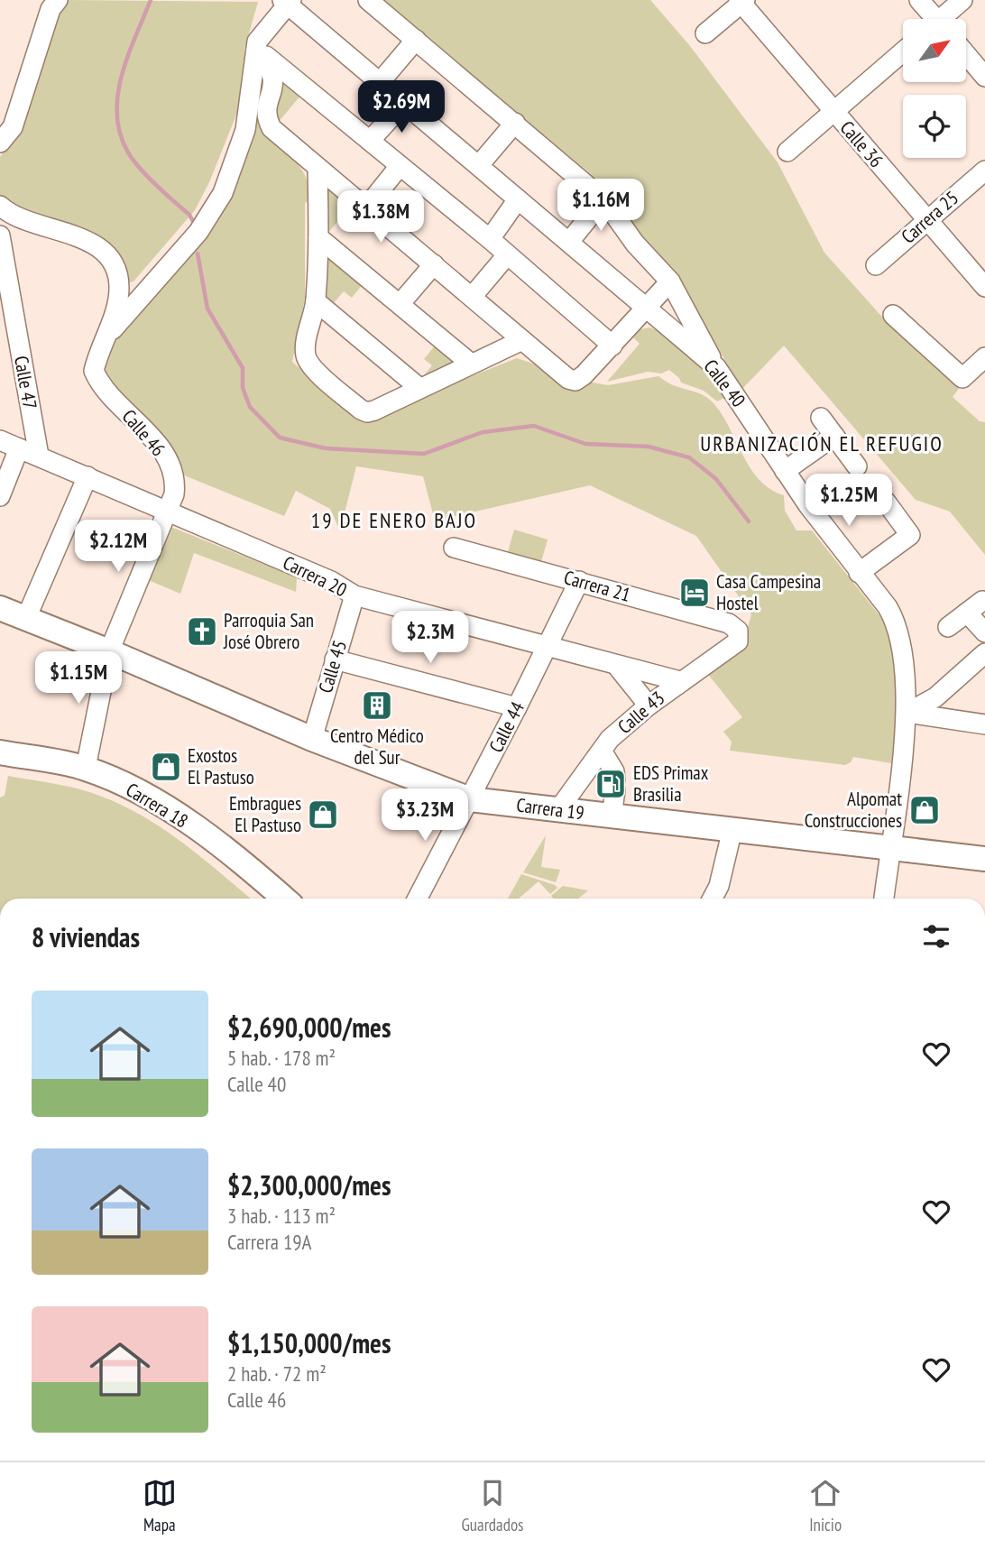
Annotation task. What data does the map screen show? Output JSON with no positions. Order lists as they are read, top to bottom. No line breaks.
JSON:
{"streets":{"main road":["Carrera 18","Carrera 19"],"street":["Calle 36","Carrera 25","Calle 47","Calle 40","Calle 46","Carrera 20","Carrera 21","Calle 45","Calle 43","Calle 44"]},"crossings":[["Calle 36","Carrera 25"],["Calle 47","Carrera 20"],["Calle 40","Carrera 19"],["Calle 46","Carrera 20"],["Calle 46","Carrera 18"],["Calle 46","Carrera 19"],["Carrera 20","Calle 45"],["Carrera 20","Calle 43"],["Carrera 20","Calle 44"],["Carrera 21","Calle 43"],["Carrera 21","Calle 44"],["Calle 45","Carrera 19"],["Calle 43","Carrera 19"],["Calle 44","Carrera 19"]],"districts":["URBANIZACIÓN EL REFUGIO","19 DE ENERO BAJO"],"places":{"hotel":["Casa Campesina Hostel"],"church":["Parroquia San José Obrero"],"building":["Centro Médico del Sur"],"shop":["Exostos El Pastuso","Alpomat Construcciones","Embragues El Pastuso"],"fuel station":["EDS Primax Brasilia"]},"north":"top right","page":{"price":["$2.69M","$1.16M","$1.38M","$1.25M","$2.12M","$2.3M","$1.15M","$3.23M"],"heading":"8 viviendas","list":[{"name":"$2,690,000/mes","note":"5 hab. · 178 m² · Calle 40"},{"name":"$2,300,000/mes","note":"3 hab. · 113 m² · Carrera 19A"},{"name":"$1,150,000/mes","note":"2 hab. · 72 m² · Calle 46"}],"tabs":["Mapa","Guardados","Inicio"]}}
